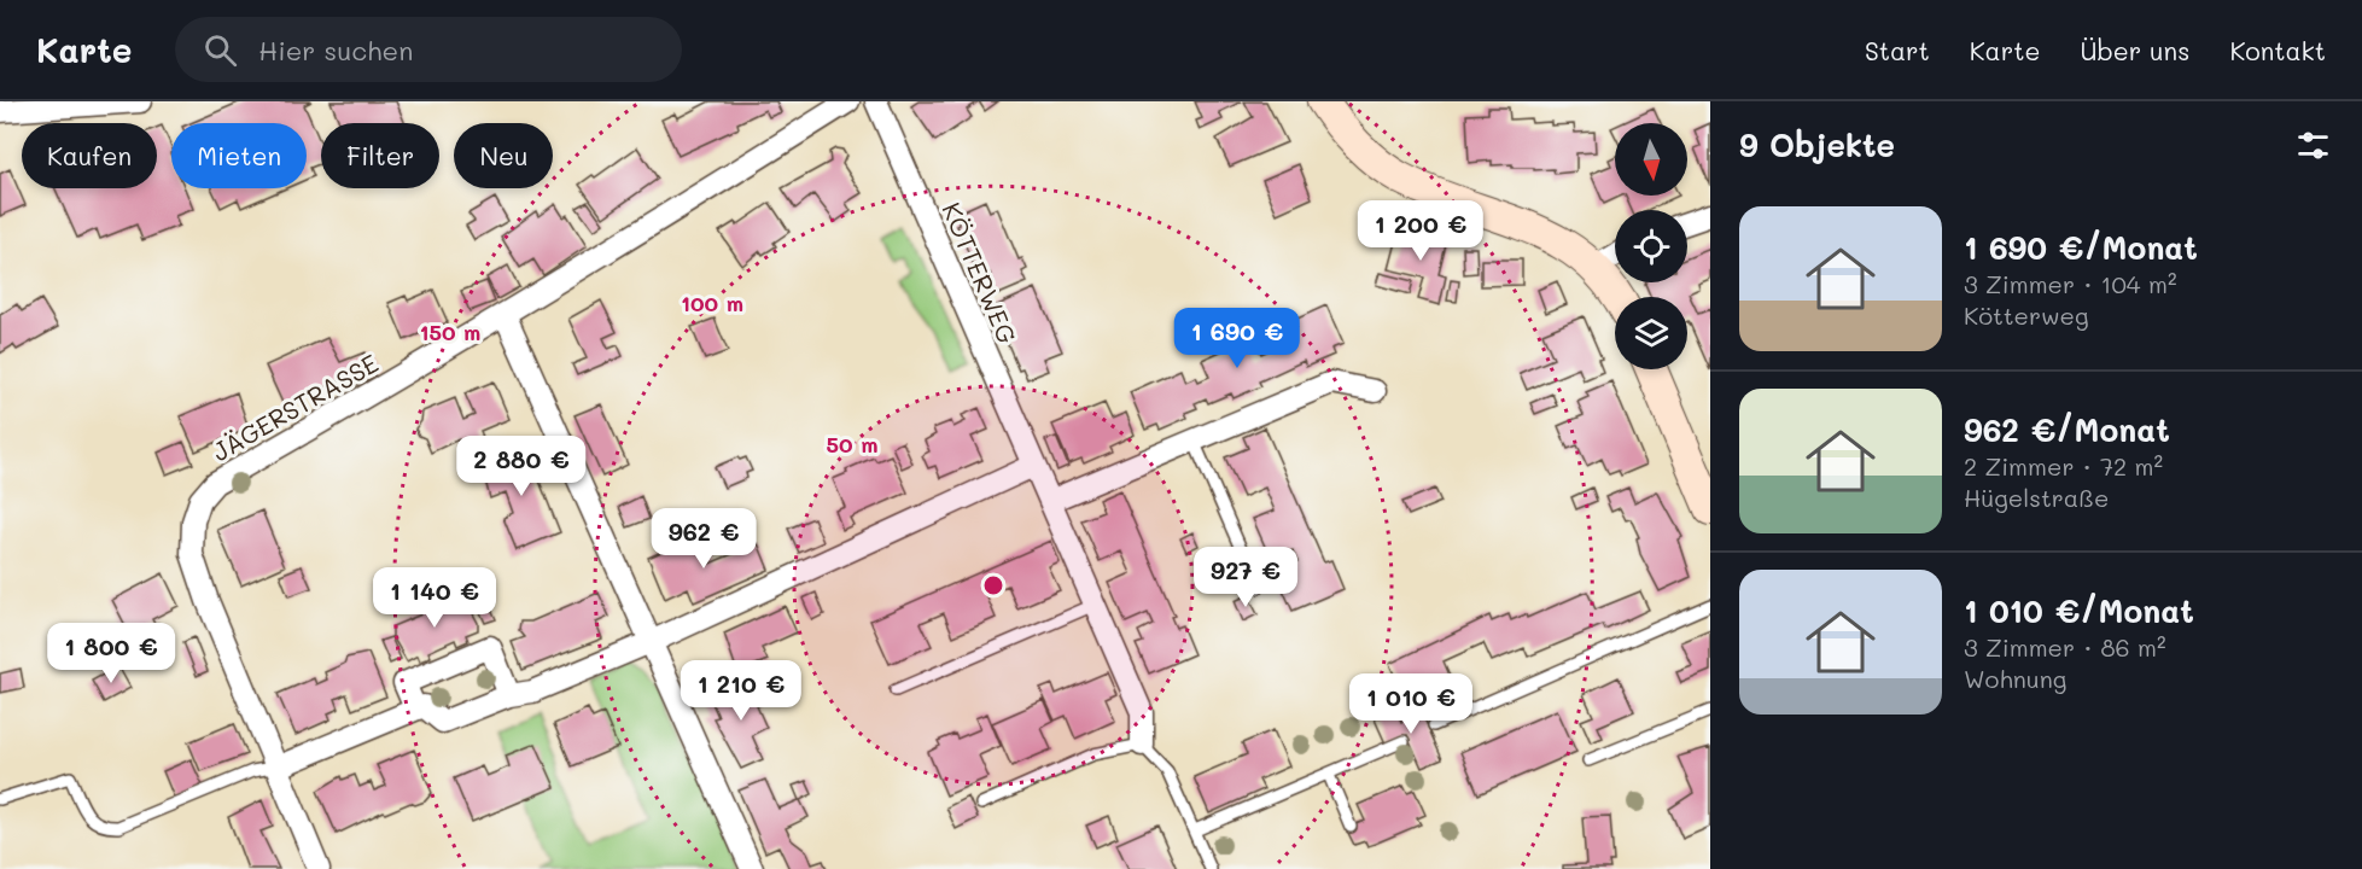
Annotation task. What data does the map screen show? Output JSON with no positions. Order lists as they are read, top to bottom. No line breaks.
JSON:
{"streets":{"street":["KÖTTERWEG","JÄGERSTRASSE"]},"north":"bottom","page":{"header":"Karte","search":"Hier suchen","nav":["Start","Karte","Über uns","Kontakt"],"heading":"9 Objekte","chip":["Kaufen","Mieten","Filter","Neu"],"list":[{"name":"1 690 €/Monat","note":"3 Zimmer · 104 m² · Kötterweg"},{"name":"962 €/Monat","note":"2 Zimmer · 72 m² · Hügelstraße"},{"name":"1 010 €/Monat","note":"3 Zimmer · 86 m² · Wohnung"}],"price":["1 200 €","1 690 €","2 880 €","962 €","927 €","1 140 €","1 800 €","1 210 €","1 010 €"]},"rings":["100 m","150 m","50 m"]}
